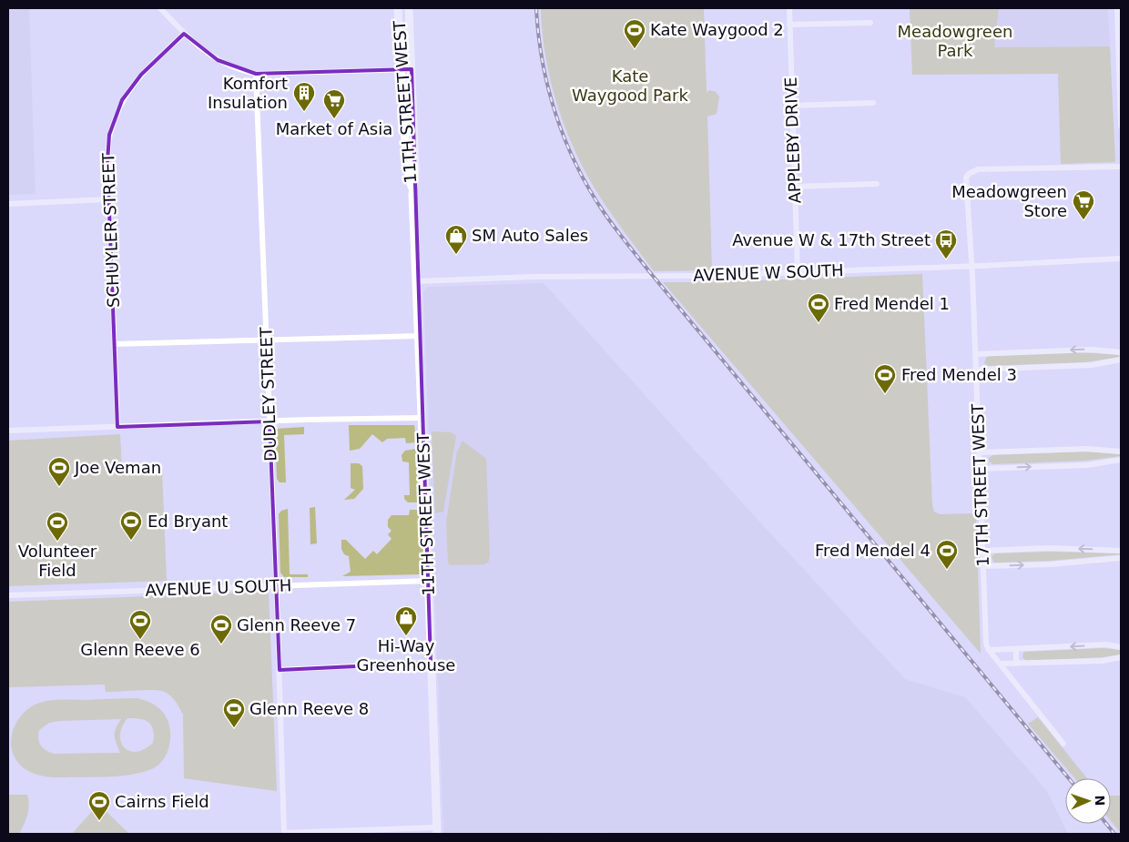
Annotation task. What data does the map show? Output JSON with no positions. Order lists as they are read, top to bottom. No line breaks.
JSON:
{"streets":{"main road":["11TH STREET WEST"],"street":["APPLEBY DRIVE","SCHUYLER STREET","AVENUE W SOUTH","DUDLEY STREET","17TH STREET WEST","AVENUE U SOUTH"]},"crossings":[["11TH STREET WEST","AVENUE W SOUTH"],["11TH STREET WEST","AVENUE U SOUTH"],["APPLEBY DRIVE","AVENUE W SOUTH"],["AVENUE W SOUTH","17TH STREET WEST"],["DUDLEY STREET","AVENUE U SOUTH"]],"parks":["Meadowgreen Park","Kate Waygood Park"],"places":{"sports":["Kate Waygood 2","Fred Mendel 1","Fred Mendel 3","Joe Veman","Ed Bryant","Volunteer Field","Fred Mendel 4","Glenn Reeve 6","Glenn Reeve 7","Glenn Reeve 8","Cairns Field"],"building":["Komfort Insulation"],"supermarket":["Market of Asia","Meadowgreen Store"],"shop":["SM Auto Sales","Hi-Way Greenhouse"],"bus stop":["Avenue W & 17th Street"]},"north":"right"}
